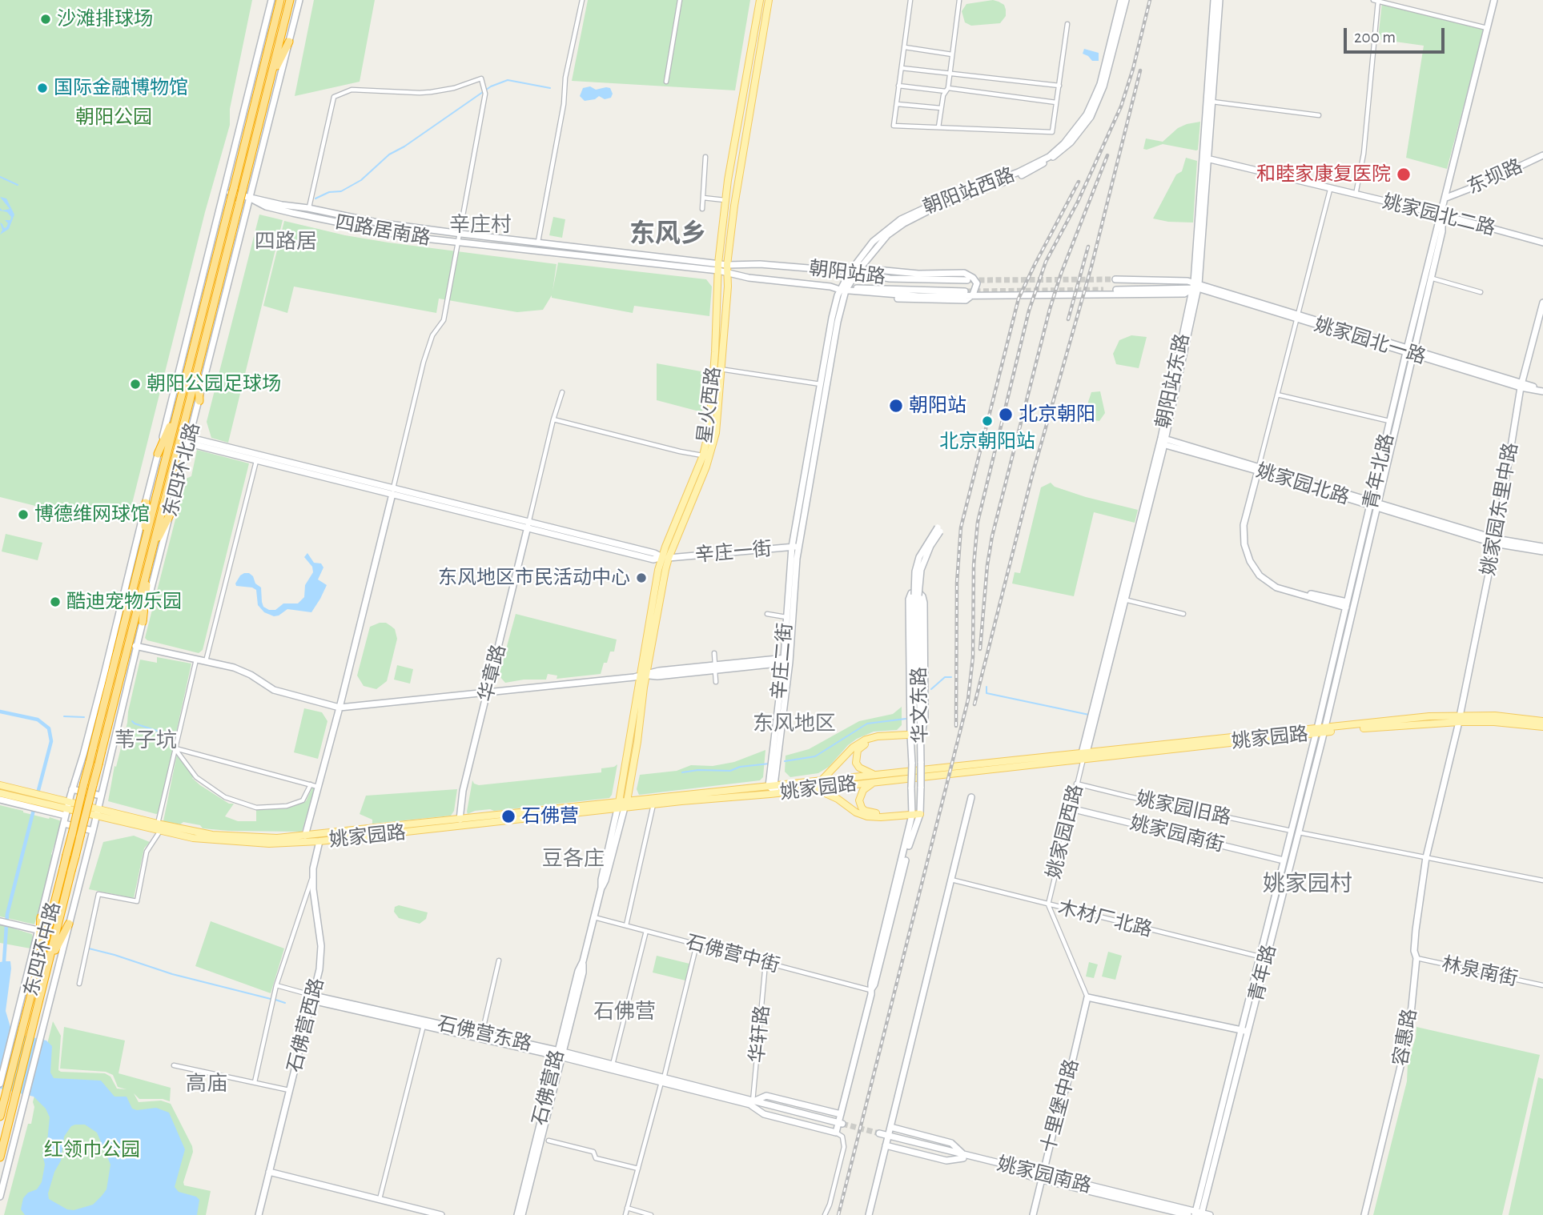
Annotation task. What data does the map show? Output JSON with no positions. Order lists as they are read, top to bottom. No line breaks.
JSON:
{"streets":{"highway":["东四环北路","东四环中路"],"main road":["星火西路","姚家园路"],"street":["东坝路","朝阳站西路","姚家园北二路","四路居南路","朝阳站路","姚家园北一路","朝阳站东路","青年北路","姚家园北路","姚家园东里中路","辛庄一街","辛庄二街","华章路","华文东路","姚家园旧路","姚家园西路","姚家园南街","木材厂北路","石佛营中街","林泉南街","青年路","石佛营西路","石佛营东路","华轩路","容惠路","石佛营路","十里堡中路","姚家园南路"]},"crossings":[["东坝路","青年北路"],["朝阳站西路","朝阳站路"],["朝阳站西路","辛庄二街"],["姚家园北二路","朝阳站东路"],["姚家园北二路","青年北路"],["四路居南路","朝阳站路"],["四路居南路","星火西路"],["四路居南路","东四环北路"],["朝阳站路","星火西路"],["姚家园北一路","朝阳站东路"],["姚家园北一路","青年北路"],["姚家园北一路","姚家园东里中路"],["朝阳站东路","姚家园北路"],["朝阳站东路","姚家园路"],["朝阳站东路","姚家园西路"],["星火西路","辛庄一街"],["星火西路","姚家园路"],["星火西路","石佛营路"],["东四环北路","姚家园路"],["东四环北路","东四环中路"],["青年北路","姚家园北路"],["青年北路","姚家园路"],["青年北路","青年路"],["姚家园北路","姚家园东里中路"],["姚家园东里中路","姚家园路"],["姚家园东里中路","姚家园旧路"],["姚家园东里中路","容惠路"],["辛庄一街","辛庄二街"],["辛庄一街","华章路"],["辛庄二街","姚家园路"],["华章路","姚家园路"],["姚家园路","姚家园西路"],["姚家园路","东四环中路"],["姚家园路","青年路"],["姚家园路","石佛营西路"],["姚家园路","石佛营路"],["姚家园旧路","姚家园西路"],["姚家园旧路","青年路"],["姚家园旧路","容惠路"],["姚家园西路","姚家园南街"],["姚家园西路","木材厂北路"],["姚家园西路","十里堡中路"],["姚家园南街","青年路"],["木材厂北路","青年路"],["石佛营中街","华轩路"],["石佛营中街","石佛营路"],["林泉南街","容惠路"],["青年路","姚家园南路"],["石佛营西路","石佛营东路"],["石佛营东路","华轩路"],["石佛营东路","石佛营路"],["十里堡中路","姚家园南路"]],"districts":["辛庄村","东风乡","四路居","东风地区","苇子坑","豆各庄","姚家园村","石佛营","高庙"],"parks":["朝阳公园","红领巾公园"],"places":["沙滩排球场","国际金融博物馆","和睦家康复医院","朝阳公园足球场","朝阳站","北京朝阳","北京朝阳站","博德维网球馆","东风地区市民活动中心","酷迪宠物乐园","石佛营"],"scale_bar":"200 m"}
